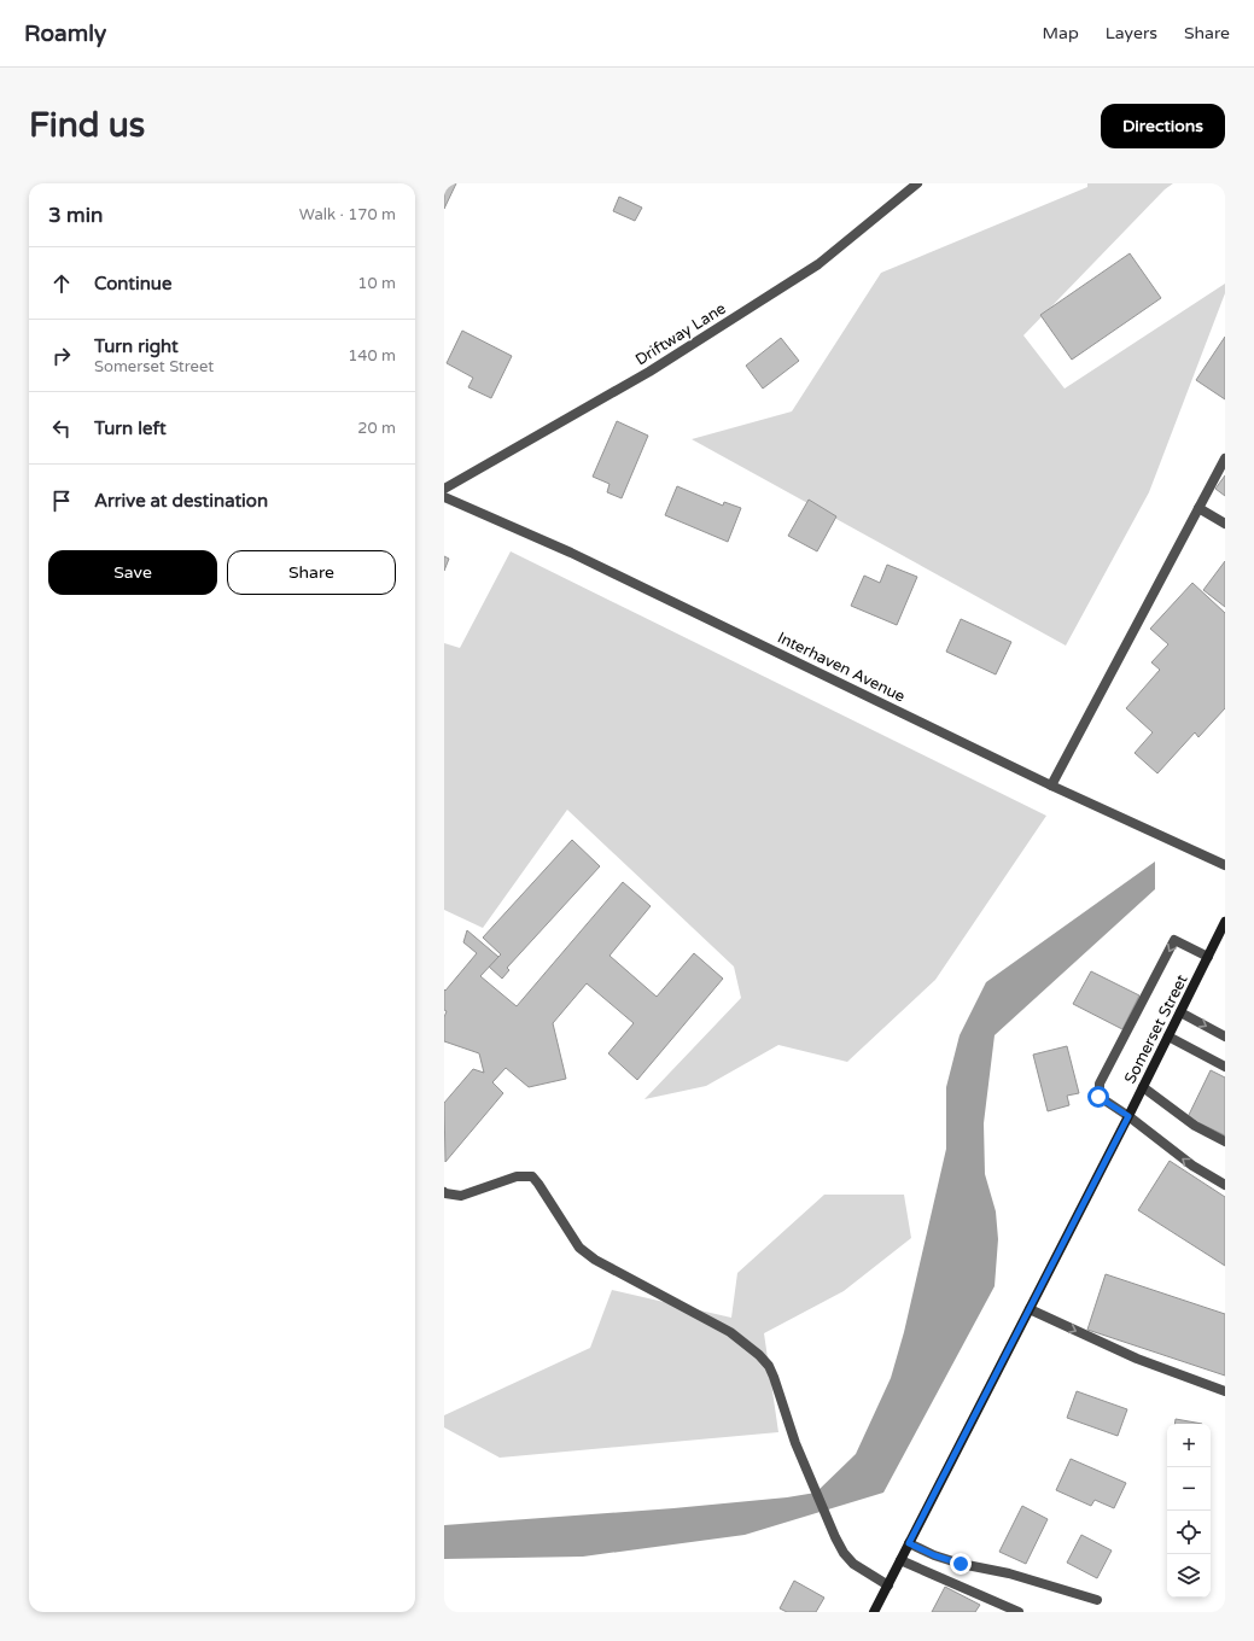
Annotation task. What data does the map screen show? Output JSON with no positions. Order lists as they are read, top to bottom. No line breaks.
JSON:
{"streets":{"main road":["Somerset Street"],"street":["Driftway Lane","Interhaven Avenue"]},"page":{"header":"Roamly","nav":["Map","Layers","Share"],"buttons":["Directions",["Save","Share"]],"title":"Find us","heading":["3 min","Walk · 170 m"],"list":[["Continue","10 m"],["Turn right","Somerset Street","140 m"],["Turn left","20 m"],"Arrive at destination"],"map_buttons":["+","−"]}}
